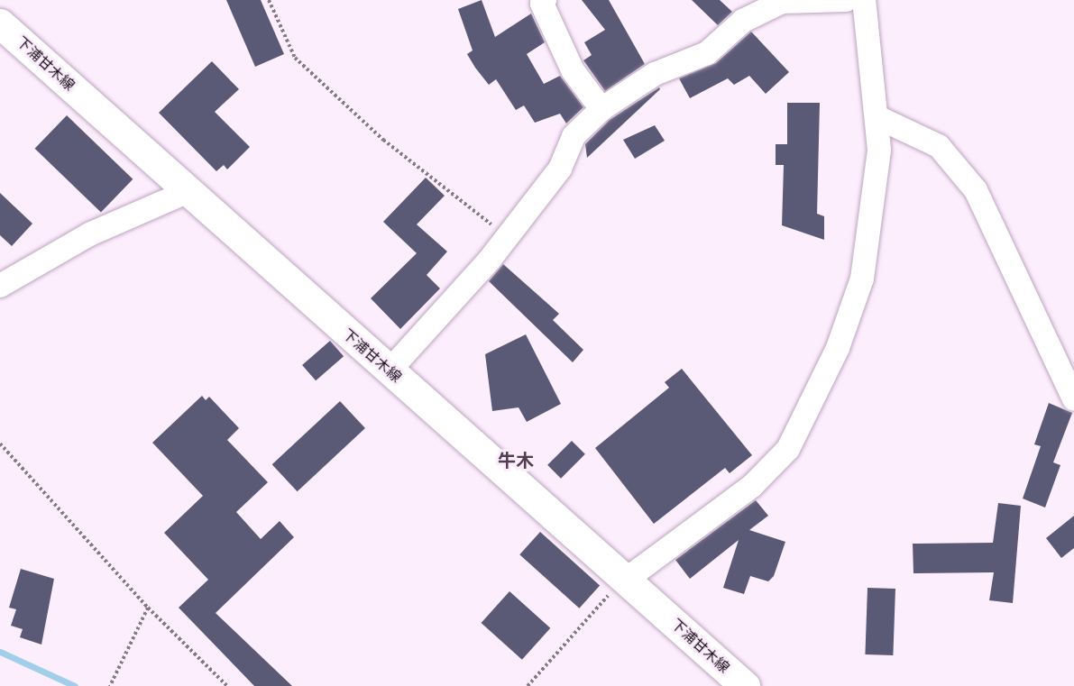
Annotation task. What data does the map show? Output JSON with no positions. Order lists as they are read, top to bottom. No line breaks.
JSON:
{"streets":{"main road":["下浦甘木線"]},"districts":["牛木"]}
